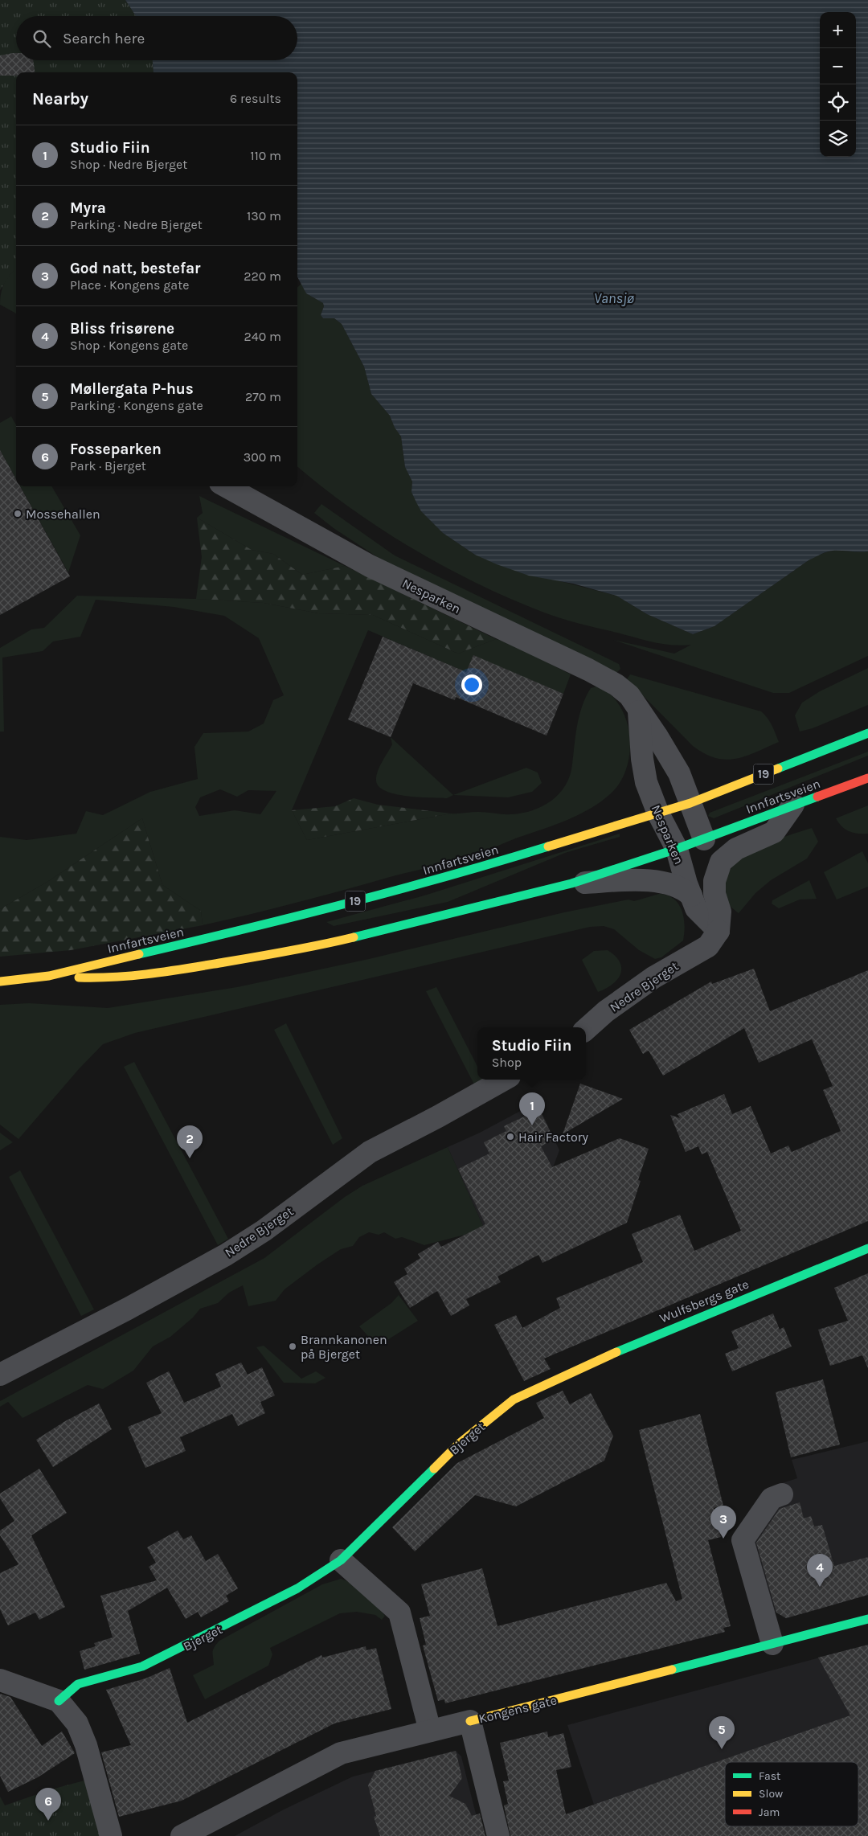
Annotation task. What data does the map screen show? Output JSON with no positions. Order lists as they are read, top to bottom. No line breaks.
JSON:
{"streets":{"main road":["19","Innfartsveien","Wulfsbergs gate","Bjerget","Kongens gate"],"street":["Nesparken","Nedre Bjerget"]},"crossings":[["Nesparken","Innfartsveien"],["Nesparken","Nedre Bjerget"],["Wulfsbergs gate","Bjerget"]],"water":["Vansjø"],"places":["Mossehallen","Hair Factory","Brannkanonen på Bjerget"],"legend":["Fast","Slow","Jam"],"page":{"map_buttons":["+","−"],"search":"Search here","heading":["Nearby","6 results"],"list":[{"mark":"1","name":"Studio Fiin","note":"Shop · Nedre Bjerget","value":"110 m"},{"mark":"2","name":"Myra","note":"Parking · Nedre Bjerget","value":"130 m"},{"mark":"3","name":"God natt, bestefar","note":"Place · Kongens gate","value":"220 m"},{"mark":"4","name":"Bliss frisørene","note":"Shop · Kongens gate","value":"240 m"},{"mark":"5","name":"Møllergata P-hus","note":"Parking · Kongens gate","value":"270 m"},{"mark":"6","name":"Fosseparken","note":"Park · Bjerget","value":"300 m"}],"popup":["Studio Fiin","Shop"],"pins":["1","2","3","4","5","6"]}}
